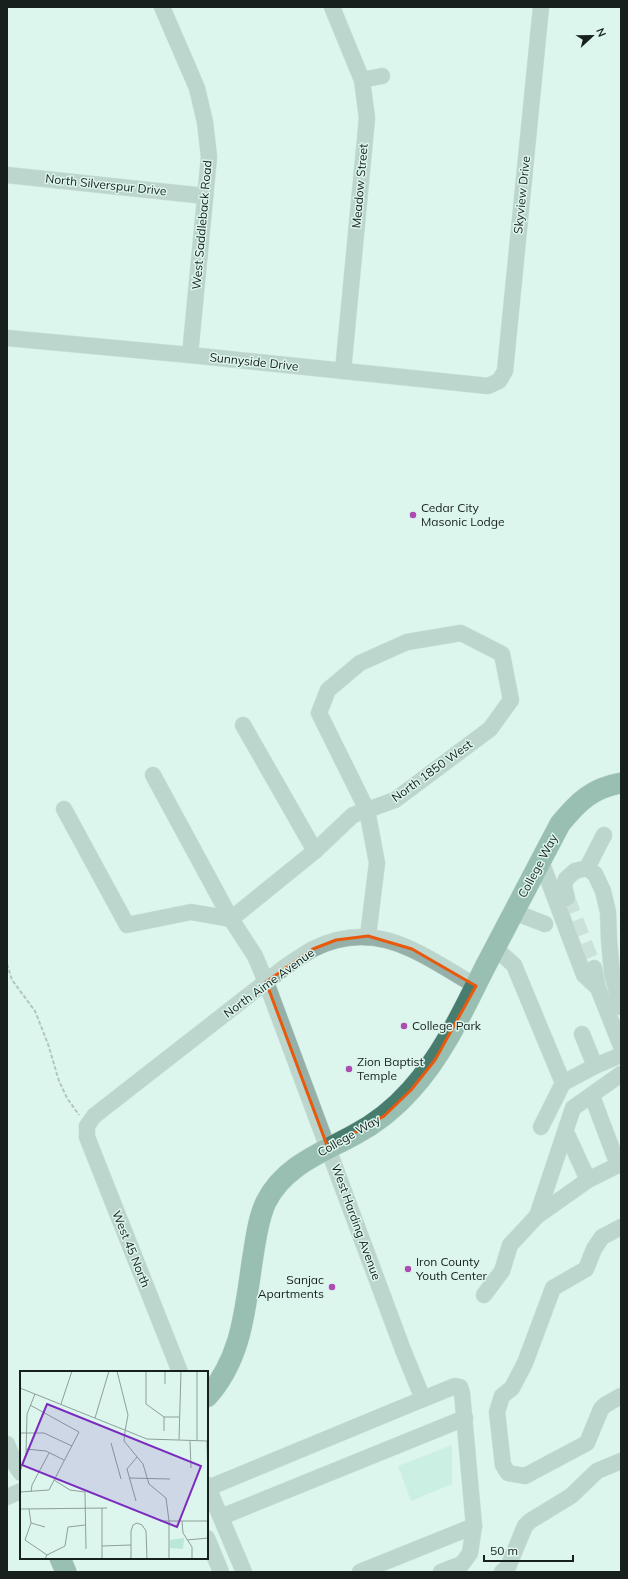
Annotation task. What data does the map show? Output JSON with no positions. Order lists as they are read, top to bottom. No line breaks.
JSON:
{"streets":{"main road":["College Way"],"street":["North Silverspur Drive","Meadow Street","Skyview Drive","West Saddleback Road","Sunnyside Drive","North 1850 West","North Aime Avenue","West Harding Avenue","West 45 North"]},"crossings":[["North Silverspur Drive","West Saddleback Road"],["Meadow Street","Sunnyside Drive"],["Skyview Drive","Sunnyside Drive"],["West Saddleback Road","Sunnyside Drive"],["North 1850 West","West Harding Avenue"],["College Way","North Aime Avenue"],["College Way","West Harding Avenue"],["North Aime Avenue","West Harding Avenue"],["North Aime Avenue","West 45 North"]],"places":["Cedar City Masonic Lodge","College Park","Zion Baptist Temple","Iron County Youth Center","Sanjac Apartments"],"scale_bar":"50 m","north":"right"}
